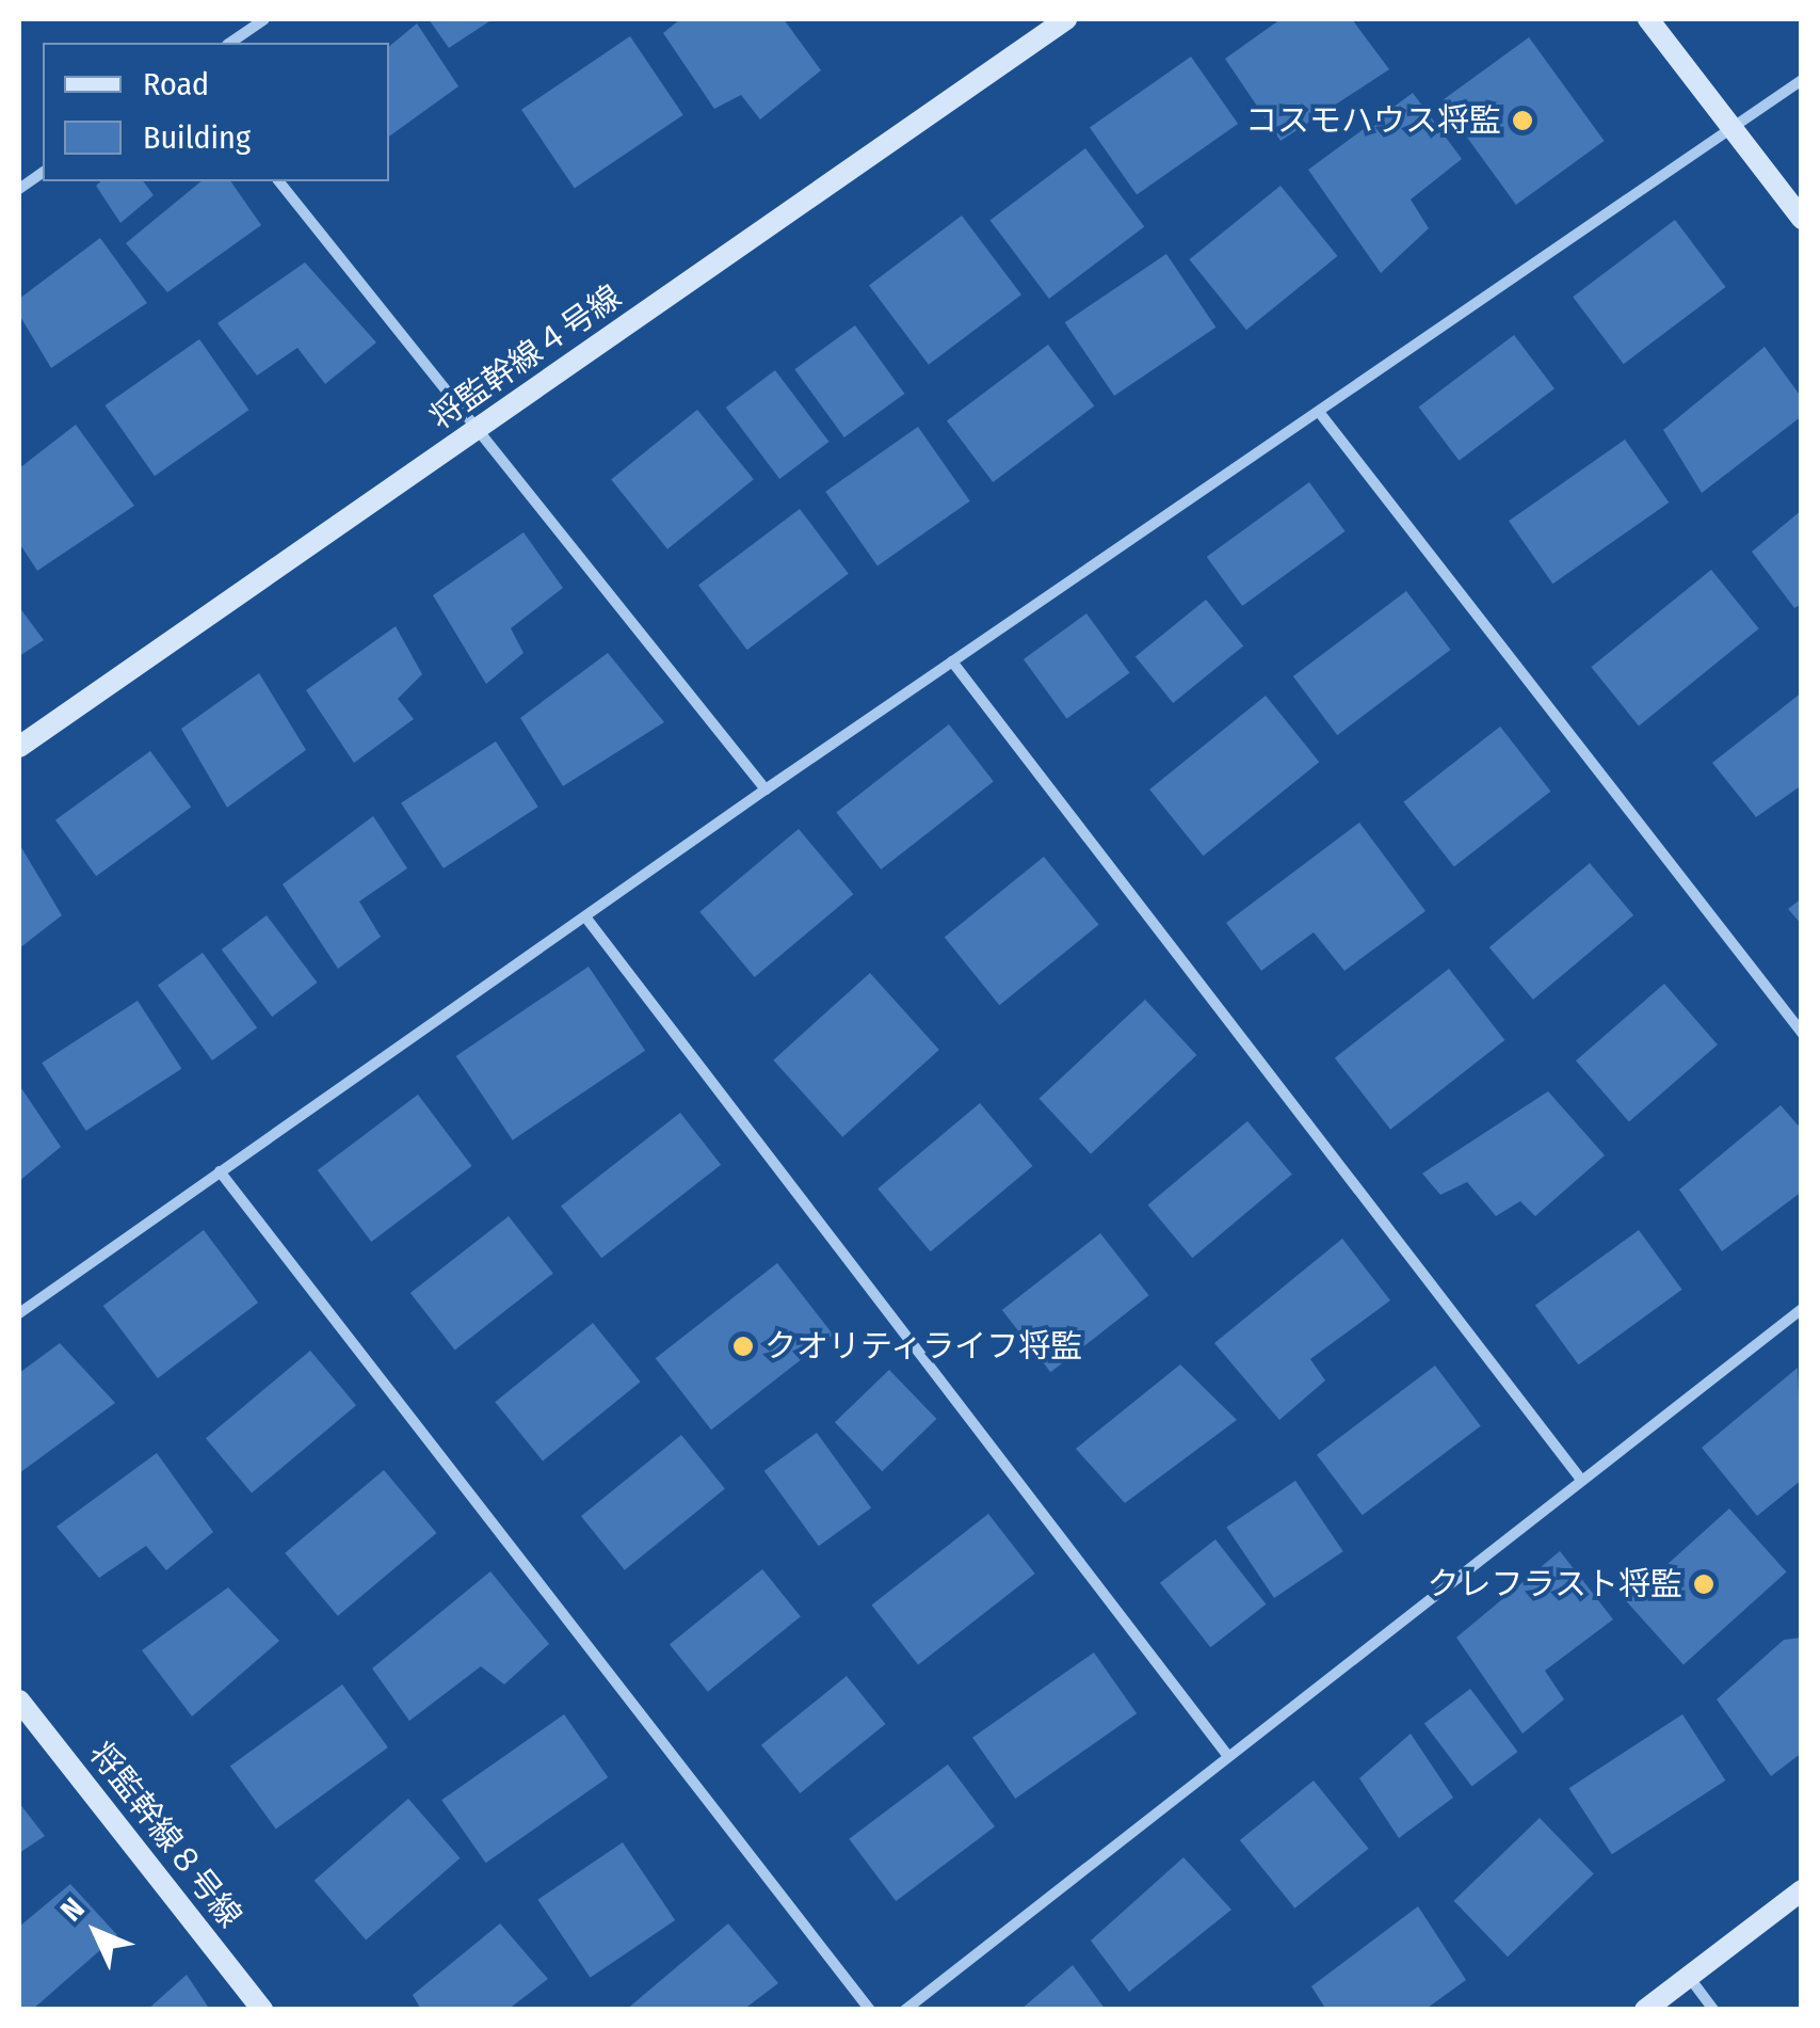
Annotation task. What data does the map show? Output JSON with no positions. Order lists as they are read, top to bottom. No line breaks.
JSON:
{"streets":{"street":["将監幹線４号線","将監幹線８号線"]},"places":["コスモハウス将監","クオリティライフ将監","クレフラスト将監"],"legend":["Road","Building"],"north":"top left"}
